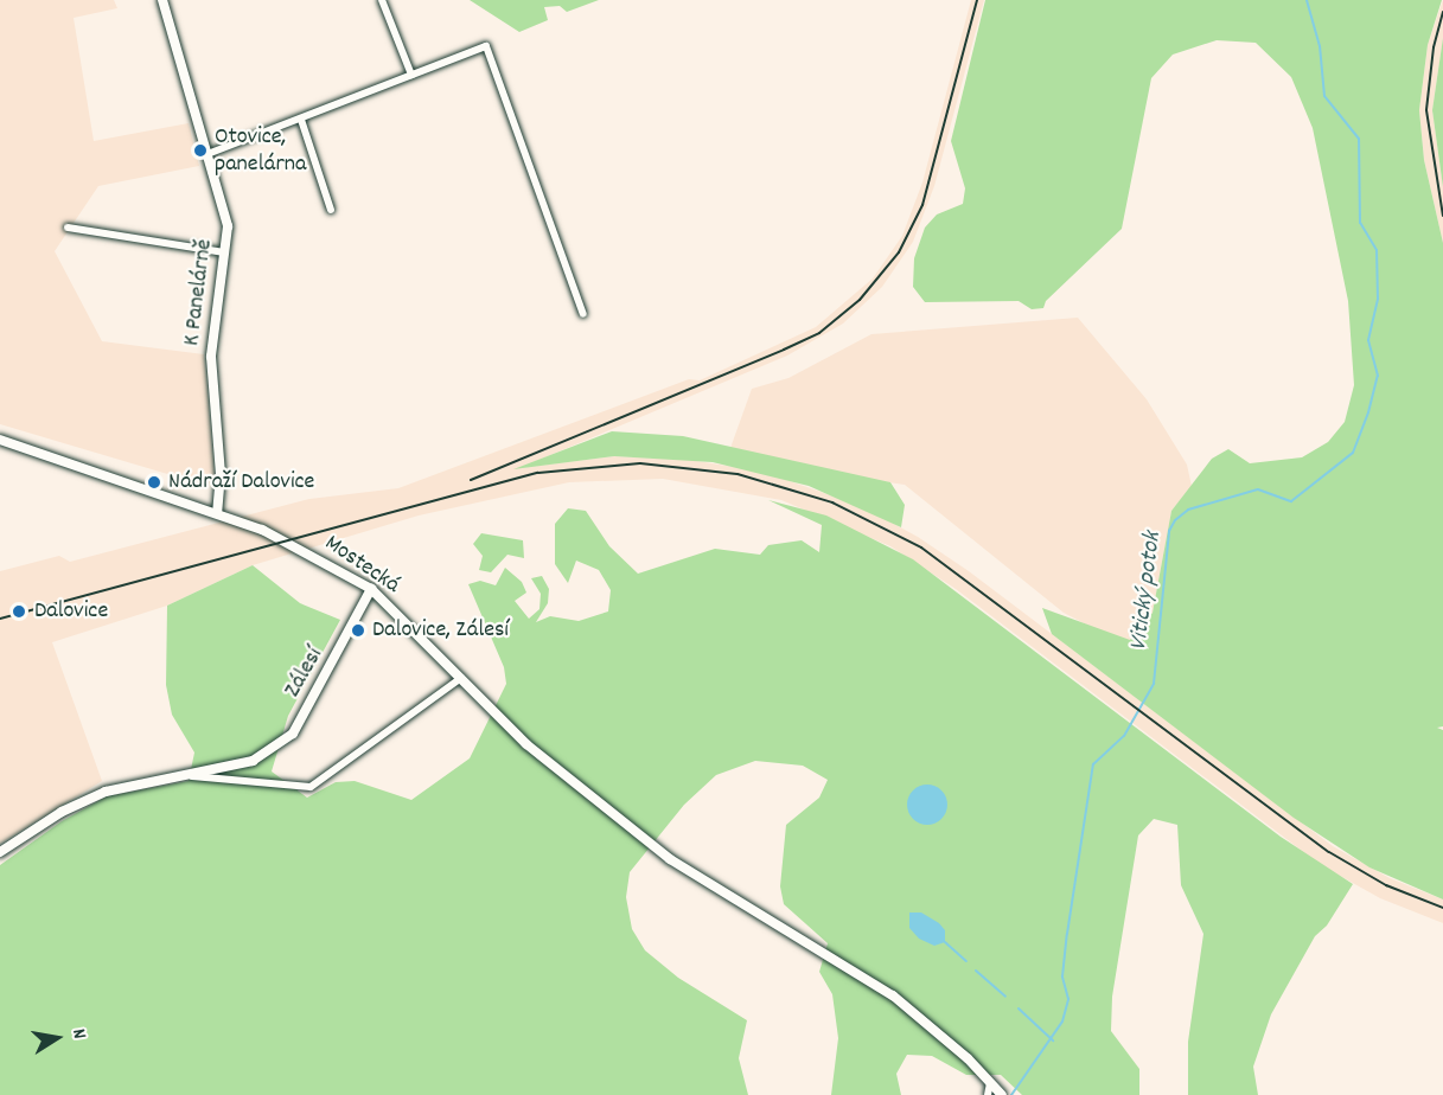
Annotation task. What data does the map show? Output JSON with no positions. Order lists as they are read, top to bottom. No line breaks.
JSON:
{"streets":{"street":["K Panelárně","Mostecká","Zálesí"]},"crossings":[["K Panelárně","Mostecká"],["Mostecká","Zálesí"]],"water":["Vitický potok"],"places":["Otovice, panelárna","Nádraží Dalovice","Dalovice","Dalovice, Zálesí"],"north":"right"}
